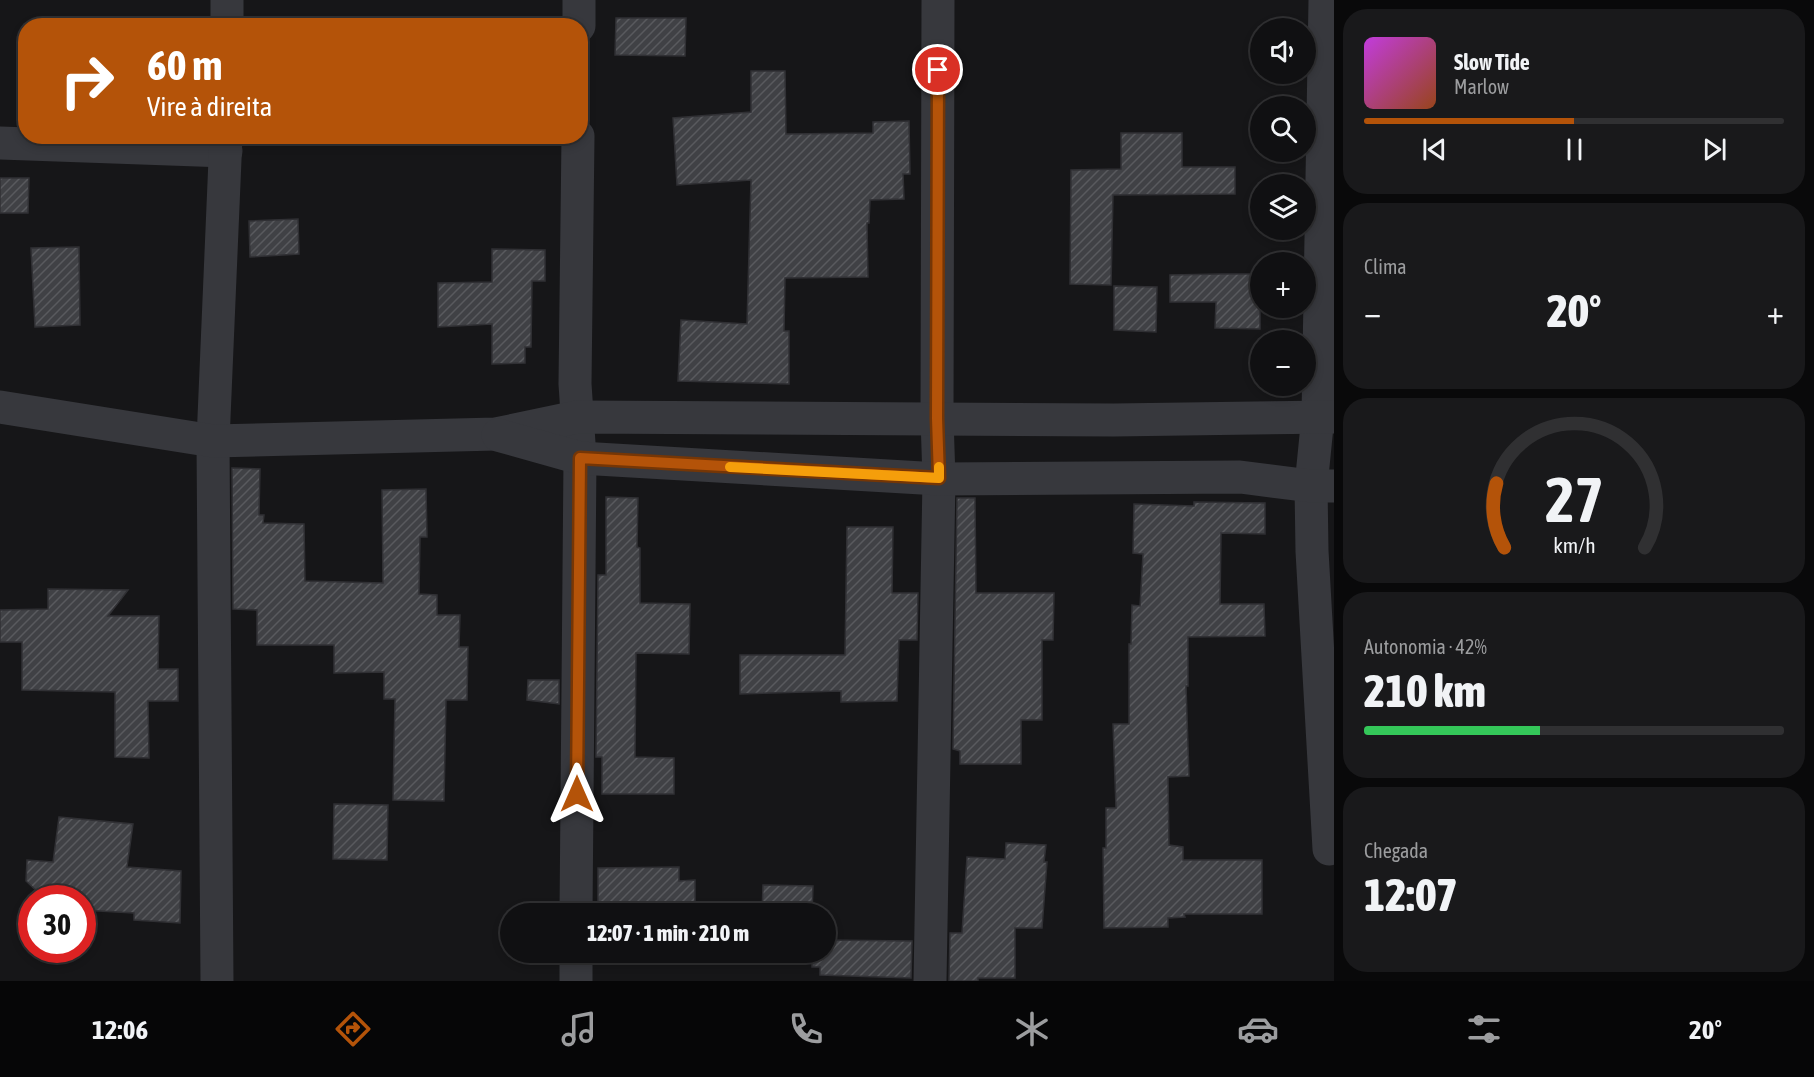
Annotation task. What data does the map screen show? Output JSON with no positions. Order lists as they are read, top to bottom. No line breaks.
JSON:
{"page":{"map_buttons":["+","−"],"turn":["60 m","Vire à direita"],"song":["Slow Tide","Marlow"],"tile":["Clima",["Autonomia · 42%","210 km"],["Chegada","12:07"]],"heat":["−","20°","+"],"limit":"30","trip":"12:07 · 1 min · 210 m","tabs":["12:06","20°"],"gauge":["27","km/h"]}}
